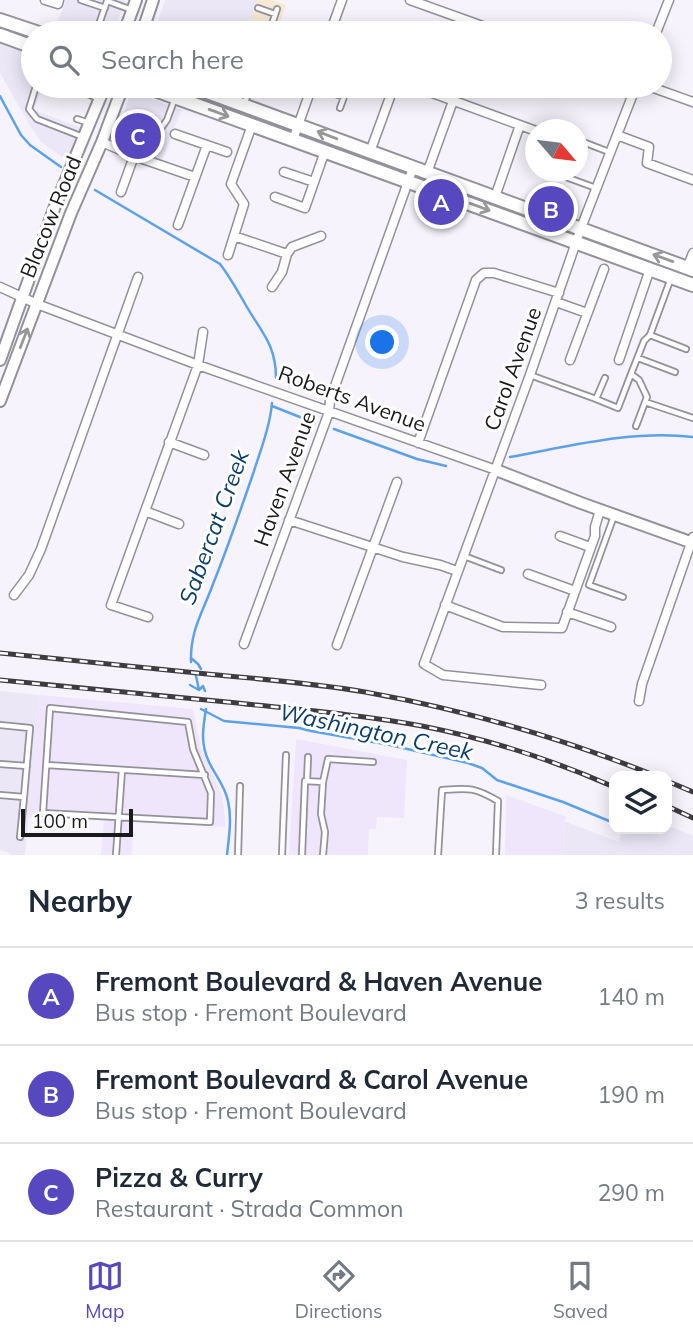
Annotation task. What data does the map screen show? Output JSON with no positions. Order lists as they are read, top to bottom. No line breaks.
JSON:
{"streets":{"street":["Blacow Road","Carol Avenue","Roberts Avenue","Haven Avenue"]},"crossings":[["Blacow Road","Roberts Avenue"],["Carol Avenue","Roberts Avenue"],["Roberts Avenue","Haven Avenue"]],"water":["Sabercat Creek","Washington Creek"],"scale_bar":"100 m","north":"bottom right","page":{"search":"Search here","pins":["C","A","B"],"scale":"100 m","heading":["Nearby","3 results"],"list":[{"mark":"A","name":"Fremont Boulevard & Haven Avenue","note":"Bus stop · Fremont Boulevard","value":"140 m"},{"mark":"B","name":"Fremont Boulevard & Carol Avenue","note":"Bus stop · Fremont Boulevard","value":"190 m"},{"mark":"C","name":"Pizza & Curry","note":"Restaurant · Strada Common","value":"290 m"}],"nav":["Map","Directions","Saved"]}}
